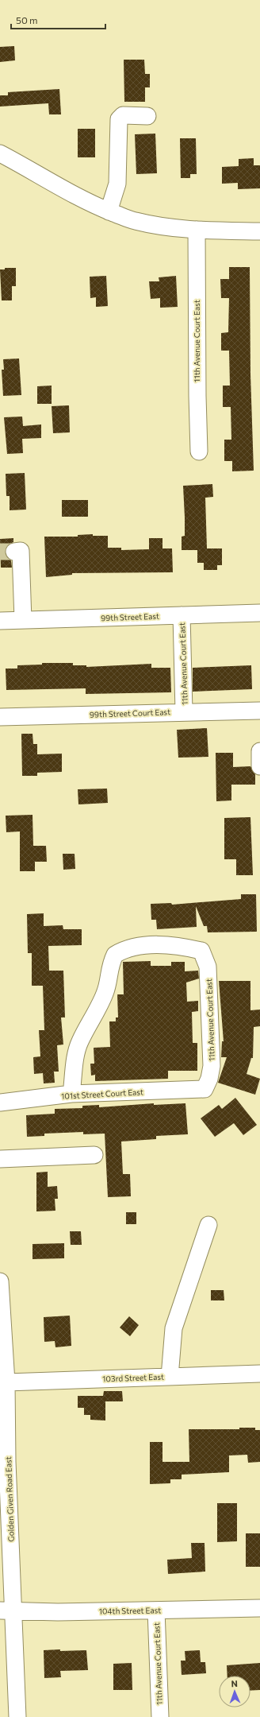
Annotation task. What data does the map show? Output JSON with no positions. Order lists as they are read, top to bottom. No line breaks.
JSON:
{"streets":{"street":["11th Avenue Court East","99th Street East","99th Street Court East","101st Street Court East","103rd Street East","Golden Given Road East","104th Street East"]},"crossings":[["11th Avenue Court East","99th Street East"],["11th Avenue Court East","99th Street Court East"],["11th Avenue Court East","101st Street Court East"],["11th Avenue Court East","104th Street East"],["103rd Street East","Golden Given Road East"],["Golden Given Road East","104th Street East"]],"scale_bar":"50 m","north":"top"}
